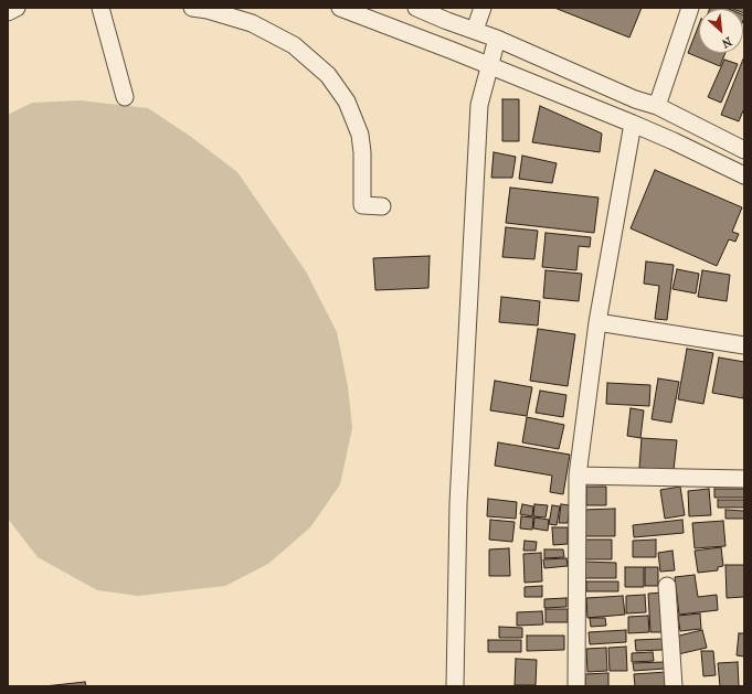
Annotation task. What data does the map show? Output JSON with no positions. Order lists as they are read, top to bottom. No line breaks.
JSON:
{"north":"bottom right"}
